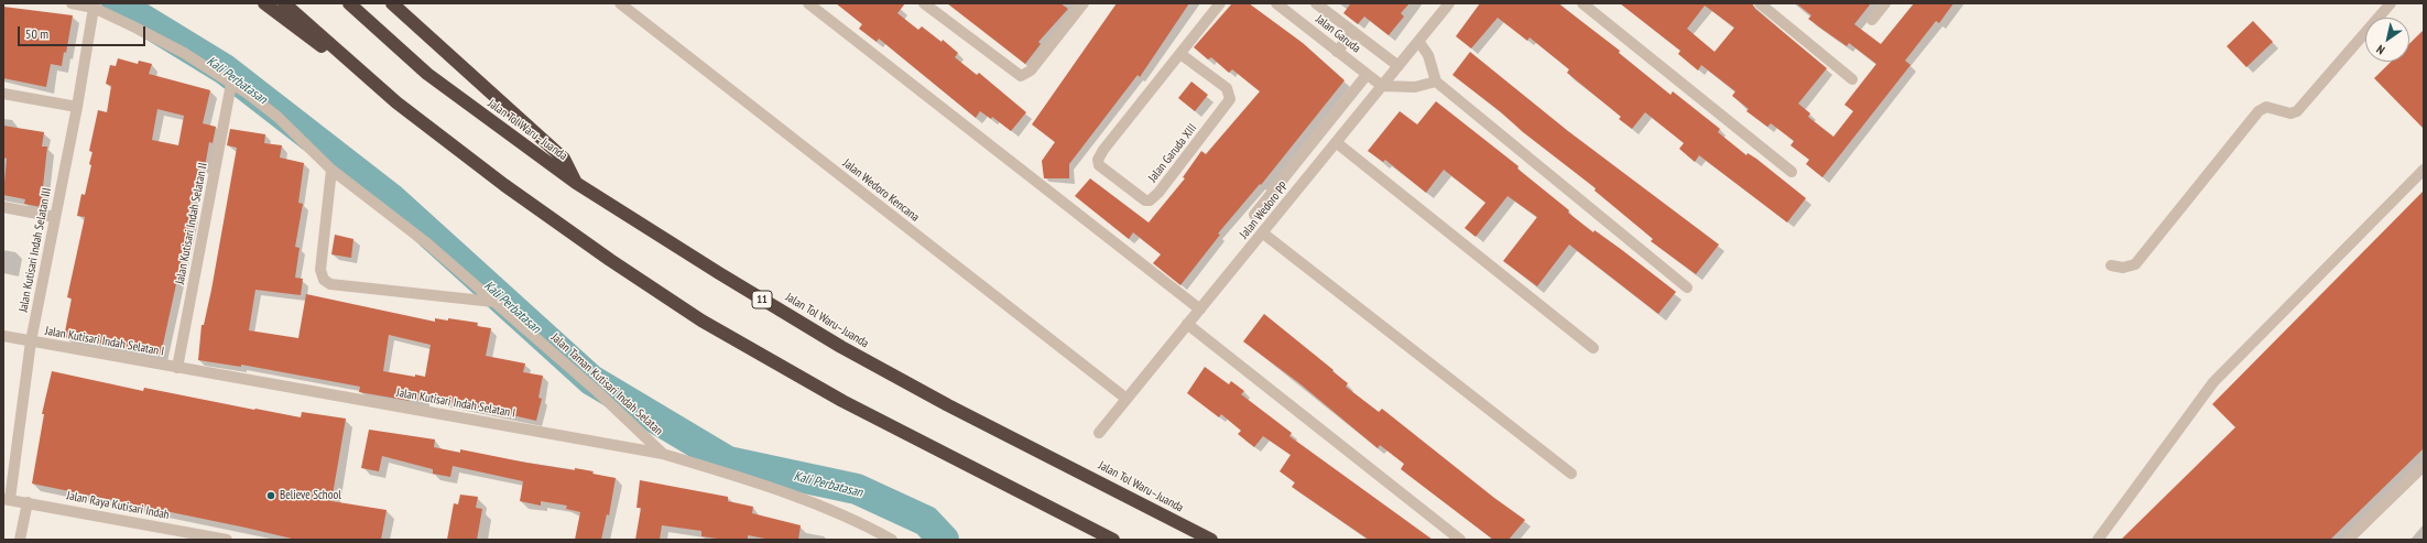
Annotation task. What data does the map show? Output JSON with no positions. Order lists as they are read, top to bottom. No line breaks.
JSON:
{"streets":{"highway":["Jalan Tol Waru–Juanda","11"],"street":["Jalan Garuda","Jalan Garuda XIII","Jalan Wedoro Kencana","Jalan Wedoro PP","Jalan Kutisari Indah Selatan II","Jalan Kutisari Indah Selatan III","Jalan Kutisari Indah Selatan I","Jalan Taman Kutisari Indah Selatan","Jalan Raya Kutisari Indah"]},"crossings":[["Jalan Garuda","Jalan Wedoro PP"],["Jalan Wedoro Kencana","Jalan Wedoro PP"],["Jalan Kutisari Indah Selatan II","Jalan Kutisari Indah Selatan I"],["Jalan Kutisari Indah Selatan II","Jalan Taman Kutisari Indah Selatan"],["Jalan Kutisari Indah Selatan III","Jalan Kutisari Indah Selatan I"],["Jalan Kutisari Indah Selatan III","Jalan Taman Kutisari Indah Selatan"],["Jalan Kutisari Indah Selatan III","Jalan Raya Kutisari Indah"],["Jalan Kutisari Indah Selatan I","Jalan Taman Kutisari Indah Selatan"]],"water":["Kali Perbatasan"],"places":["Believe School"],"scale_bar":"50 m","north":"bottom left"}
